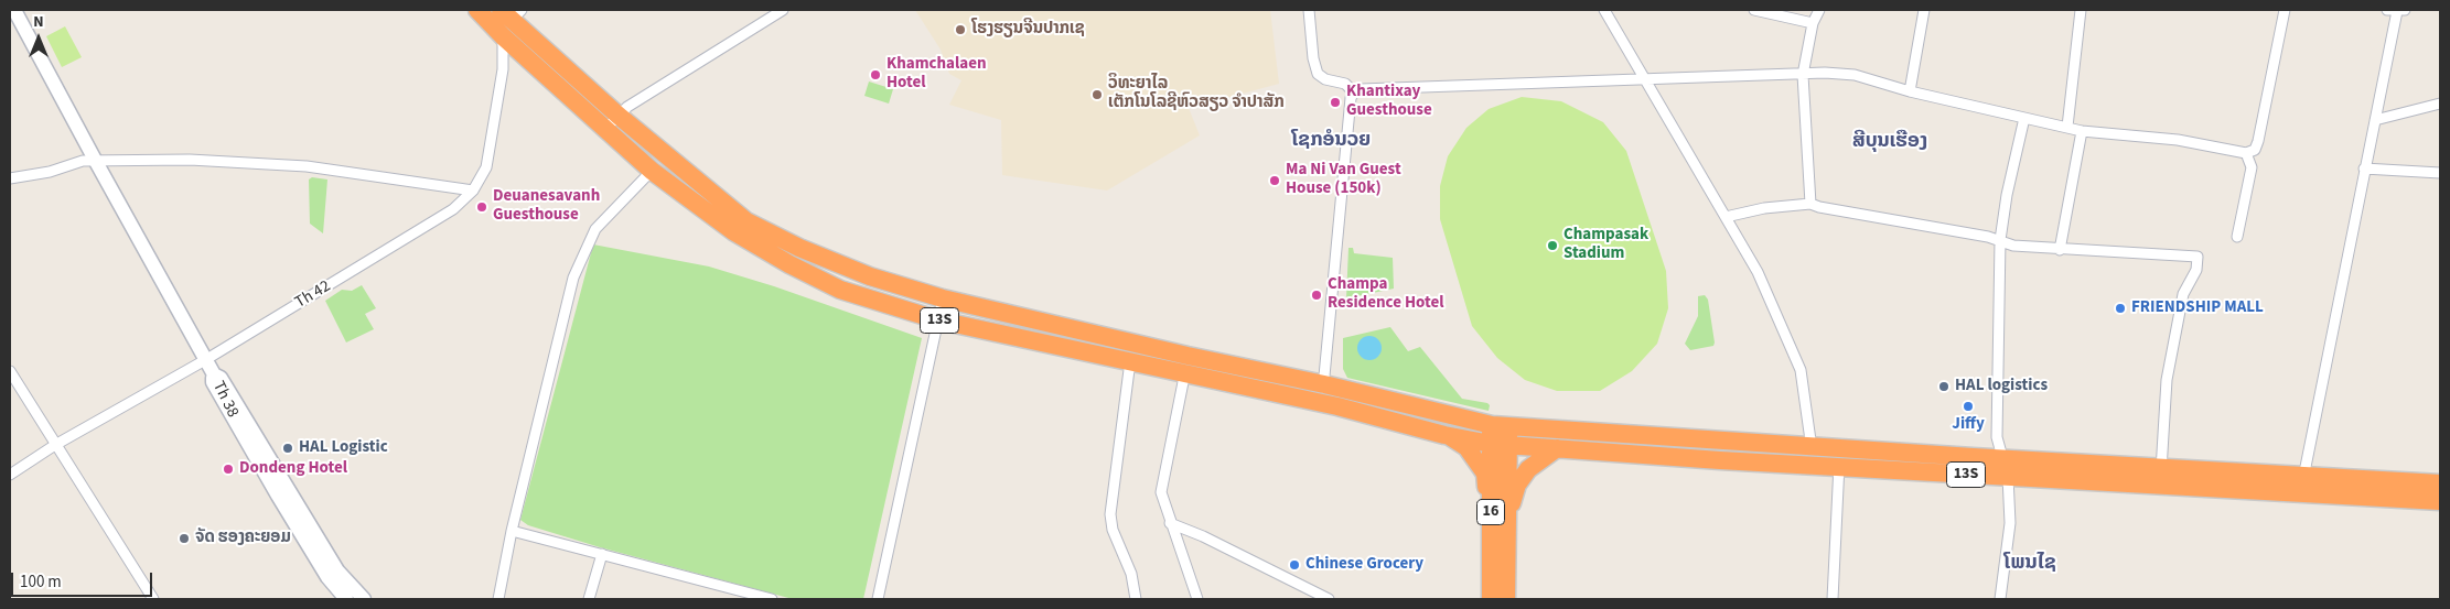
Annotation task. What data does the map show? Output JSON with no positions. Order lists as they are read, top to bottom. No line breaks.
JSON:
{"streets":{"highway":["13S","16"],"street":["Th 42","Th 38"]},"crossings":[["Th 42","13S"],["13S","16"]],"districts":["ໂຊກອໍນວຍ","ສີບຸນເຮືອງ","ໂພນໄຊ"],"places":["ໂຮງຮຽນຈີນປາກເຊ","Khamchalaen Hotel","ວິທະຍາໄລ ເຕັກໂນໂລຊີຫົວສຽວ ຈຳປາສັກ","Khantixay Guesthouse","Ma Ni Van Guest House (150k)","Deuanesavanh Guesthouse","Champasak Stadium","Champa Residence Hotel","FRIENDSHIP MALL","HAL logistics","Jiffy","HAL Logistic","Dondeng Hotel","ຈັດ ຮອງຄະຍອມ","Chinese Grocery"],"scale_bar":"100 m","north":"top"}
